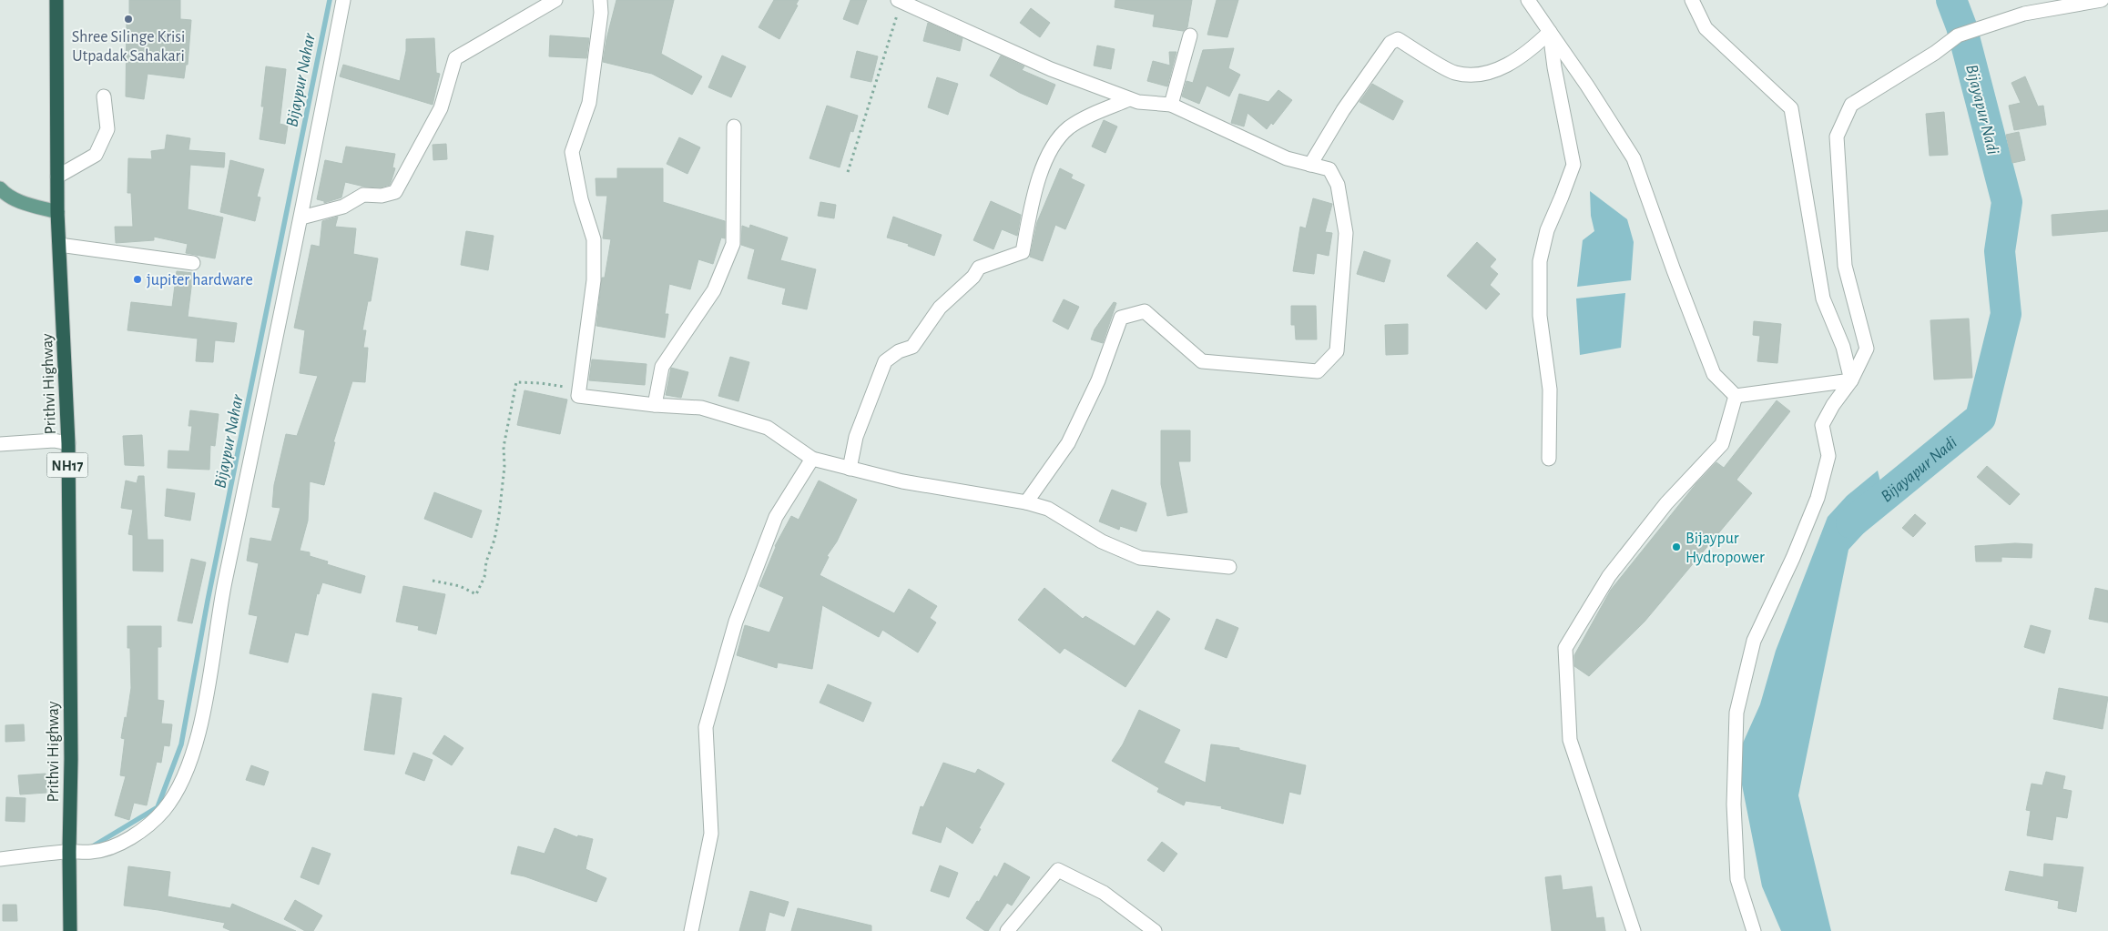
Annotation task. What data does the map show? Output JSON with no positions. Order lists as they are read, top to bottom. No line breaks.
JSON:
{"streets":{"highway":["Prithvi Highway","NH17"]},"water":["Bijaypur Nahar","Bijayapur Nadi"],"places":["Shree Silinge Krisi Utpadak Sahakari","jupiter hardware","Bijaypur Hydropower"]}
